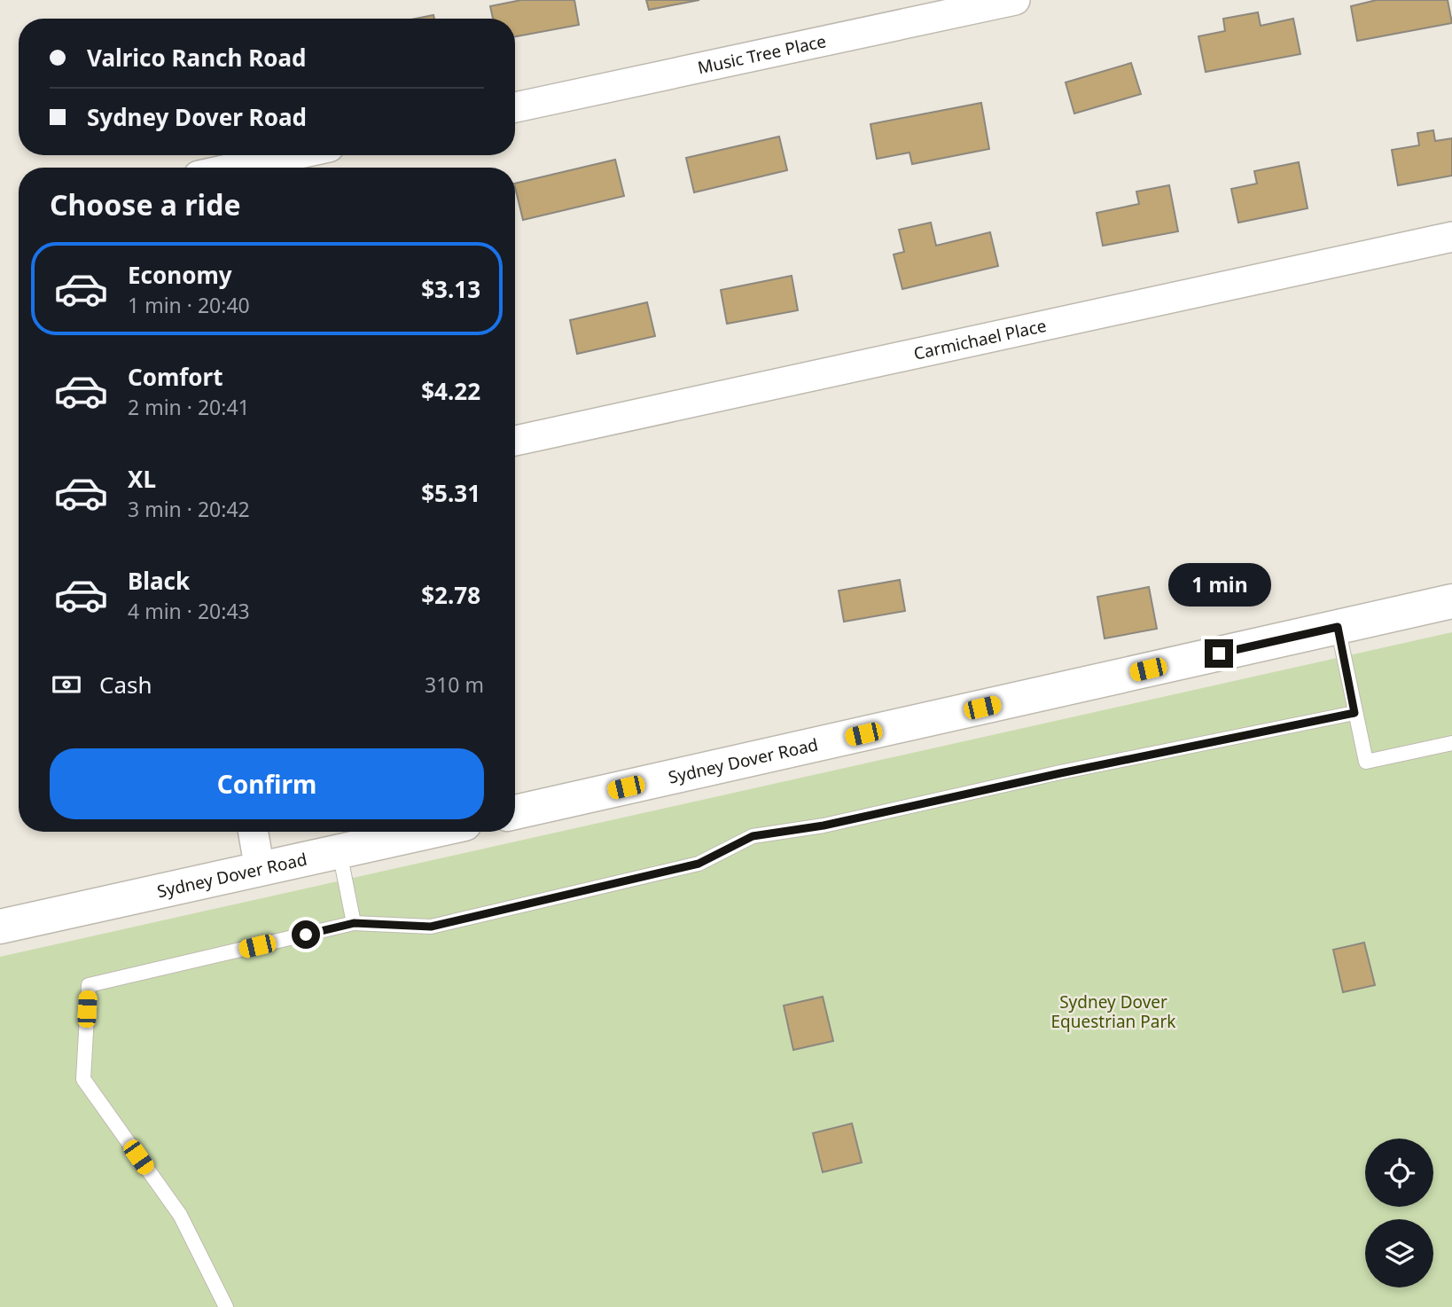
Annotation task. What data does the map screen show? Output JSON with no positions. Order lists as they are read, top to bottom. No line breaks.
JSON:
{"streets":{"street":["Music Tree Place","Carmichael Place","Sydney Dover Road"]},"parks":["Sydney Dover Equestrian Park"],"page":{"banner":["Valrico Ranch Road","Sydney Dover Road"],"heading":"Choose a ride","list":[{"name":"Economy","note":"1 min · 20:40","value":"$3.13"},{"name":"Comfort","note":"2 min · 20:41","value":"$4.22"},{"name":"XL","note":"3 min · 20:42","value":"$5.31"},{"name":"Black","note":"4 min · 20:43","value":"$2.78"}],"bubble":"1 min","pay":["Cash","310 m"],"buttons":"Confirm"}}
